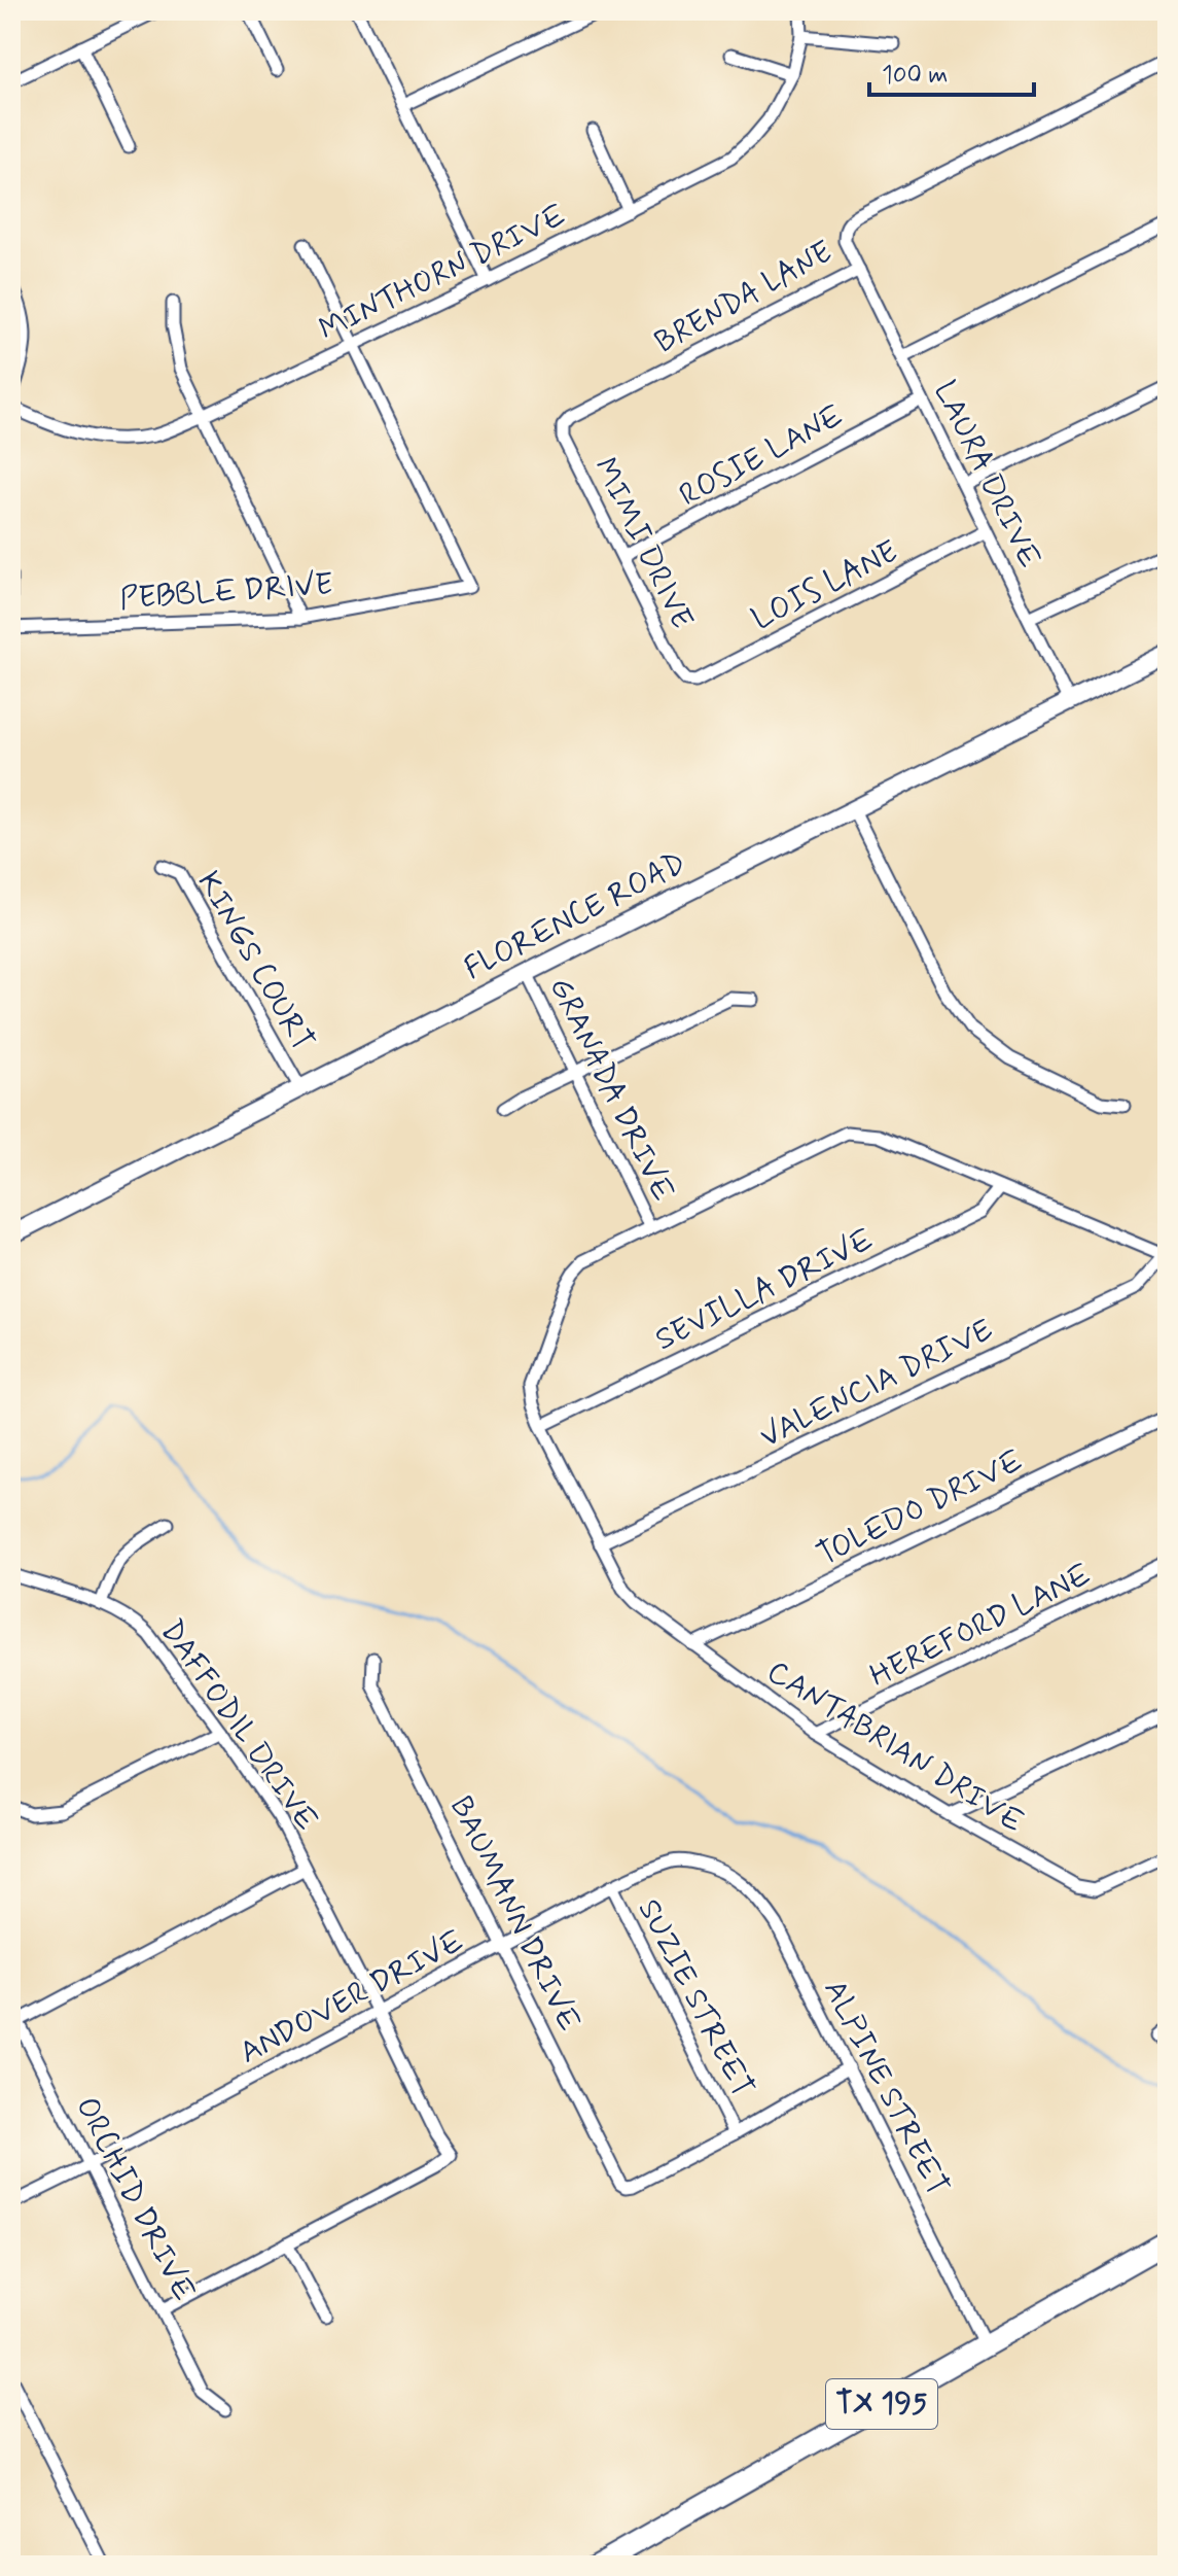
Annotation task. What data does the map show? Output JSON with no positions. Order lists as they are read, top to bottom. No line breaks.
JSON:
{"streets":{"highway":["TX 195"],"street":["MINTHORN DRIVE","BRENDA LANE","ROSIE LANE","LAURA DRIVE","MIMI DRIVE","LOIS LANE","PEBBLE DRIVE","FLORENCE ROAD","KINGS COURT","GRANADA DRIVE","SEVILLA DRIVE","VALENCIA DRIVE","TOLEDO DRIVE","HEREFORD LANE","DAFFODIL DRIVE","CANTABRIAN DRIVE","BAUMANN DRIVE","ANDOVER DRIVE","SUZIE STREET","ALPINE STREET","ORCHID DRIVE"]},"crossings":[["MINTHORN DRIVE","PEBBLE DRIVE"],["BRENDA LANE","LAURA DRIVE"],["BRENDA LANE","MIMI DRIVE"],["ROSIE LANE","LAURA DRIVE"],["ROSIE LANE","MIMI DRIVE"],["LAURA DRIVE","LOIS LANE"],["LAURA DRIVE","FLORENCE ROAD"],["MIMI DRIVE","LOIS LANE"],["FLORENCE ROAD","KINGS COURT"],["FLORENCE ROAD","GRANADA DRIVE"],["GRANADA DRIVE","CANTABRIAN DRIVE"],["SEVILLA DRIVE","CANTABRIAN DRIVE"],["VALENCIA DRIVE","CANTABRIAN DRIVE"],["TOLEDO DRIVE","CANTABRIAN DRIVE"],["HEREFORD LANE","CANTABRIAN DRIVE"],["DAFFODIL DRIVE","ANDOVER DRIVE"],["BAUMANN DRIVE","ANDOVER DRIVE"],["BAUMANN DRIVE","SUZIE STREET"],["ANDOVER DRIVE","SUZIE STREET"],["ANDOVER DRIVE","ALPINE STREET"],["ANDOVER DRIVE","ORCHID DRIVE"],["ALPINE STREET","TX 195"]],"scale_bar":"100 m"}
